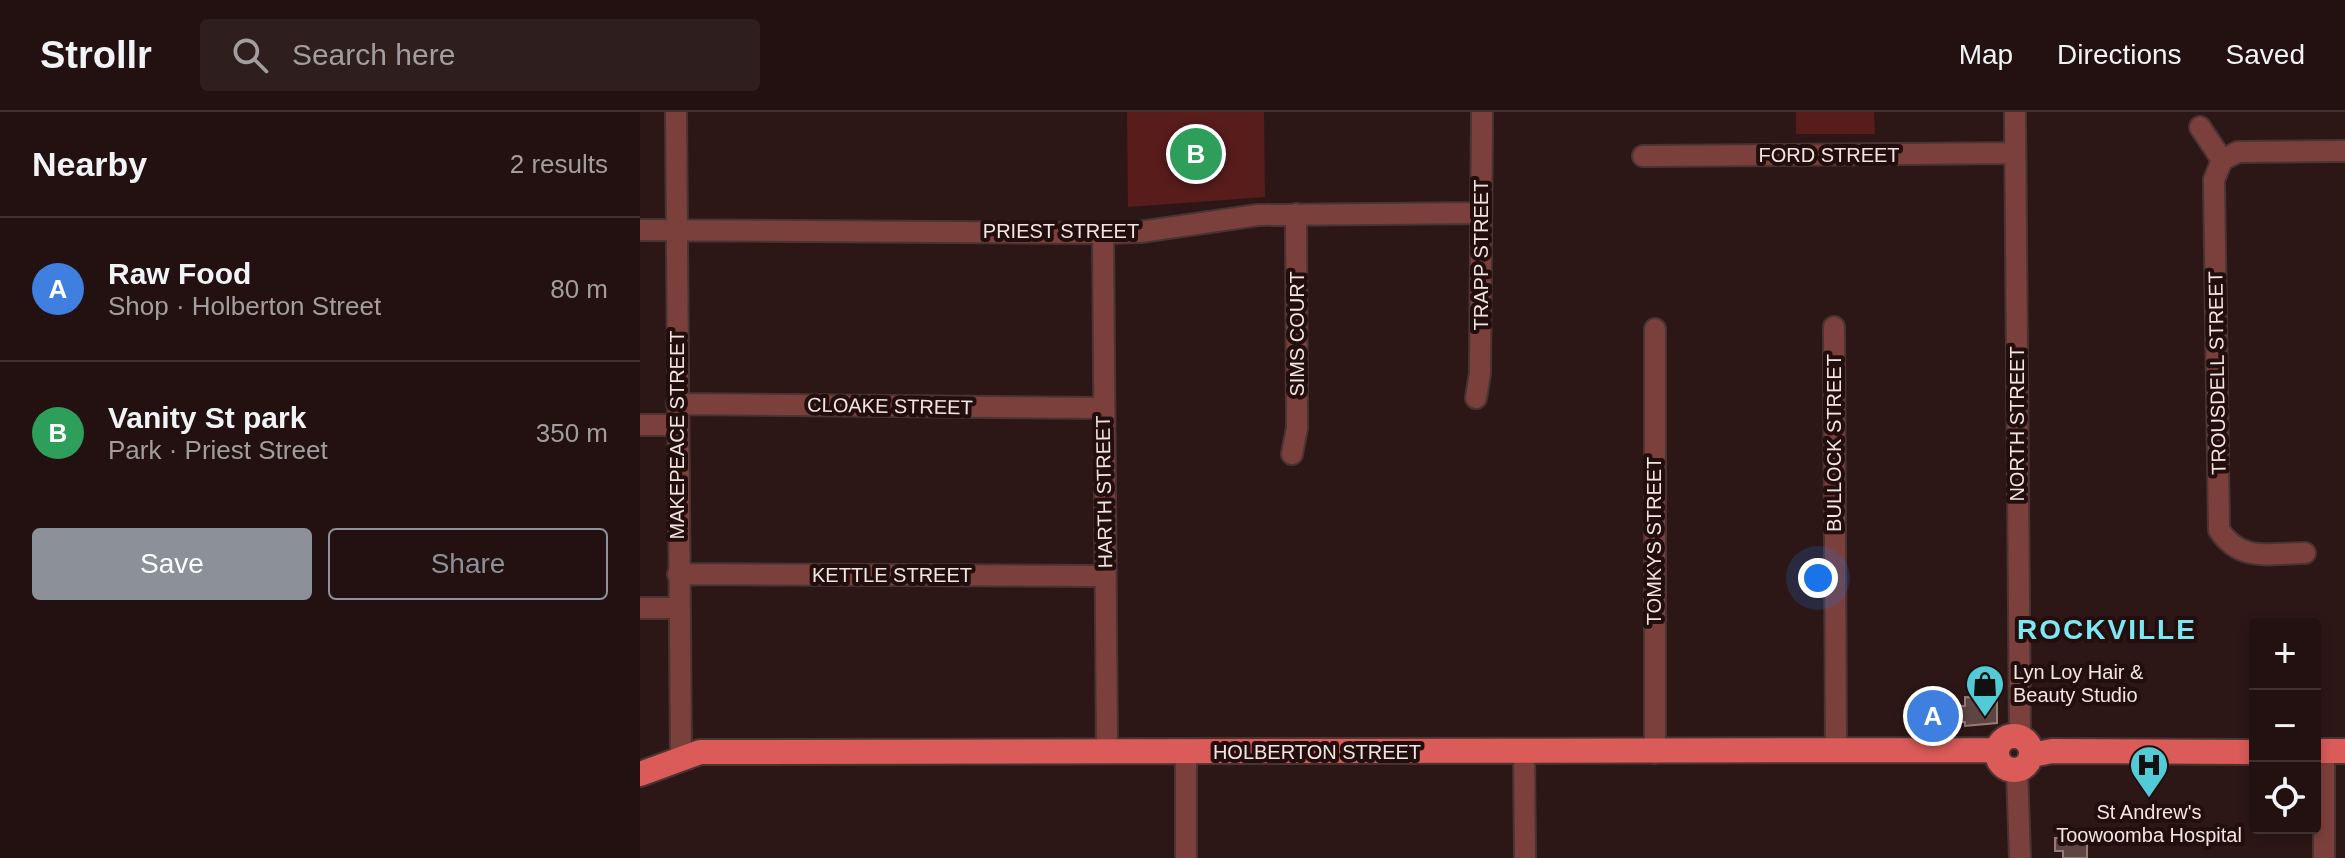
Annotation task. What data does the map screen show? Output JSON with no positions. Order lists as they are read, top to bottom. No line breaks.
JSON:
{"streets":{"main road":["HOLBERTON STREET"],"street":["FORD STREET","PRIEST STREET","TRAPP STREET","SIMS COURT","TROUSDELL STREET","CLOAKE STREET","NORTH STREET","MAKEPEACE STREET","BULLOCK STREET","HARTH STREET","TOMKYS STREET","KETTLE STREET"]},"crossings":[["FORD STREET","NORTH STREET"],["PRIEST STREET","TRAPP STREET"],["PRIEST STREET","SIMS COURT"],["PRIEST STREET","MAKEPEACE STREET"],["PRIEST STREET","HARTH STREET"],["CLOAKE STREET","MAKEPEACE STREET"],["CLOAKE STREET","HARTH STREET"],["NORTH STREET","HOLBERTON STREET"],["MAKEPEACE STREET","KETTLE STREET"],["MAKEPEACE STREET","HOLBERTON STREET"],["BULLOCK STREET","HOLBERTON STREET"],["HARTH STREET","KETTLE STREET"],["HARTH STREET","HOLBERTON STREET"],["TOMKYS STREET","HOLBERTON STREET"]],"districts":["ROCKVILLE"],"places":{"shop":["Lyn Loy Hair & Beauty Studio"],"hospital":["St Andrew's Toowoomba Hospital"]},"page":{"header":"Strollr","search":"Search here","nav":["Map","Directions","Saved"],"heading":["Nearby","2 results"],"pins":["B","A"],"list":[{"mark":"A","name":"Raw Food","note":"Shop · Holberton Street","value":"80 m"},{"mark":"B","name":"Vanity St park","note":"Park · Priest Street","value":"350 m"}],"buttons":["Save","Share"],"map_buttons":["+","−"]}}
